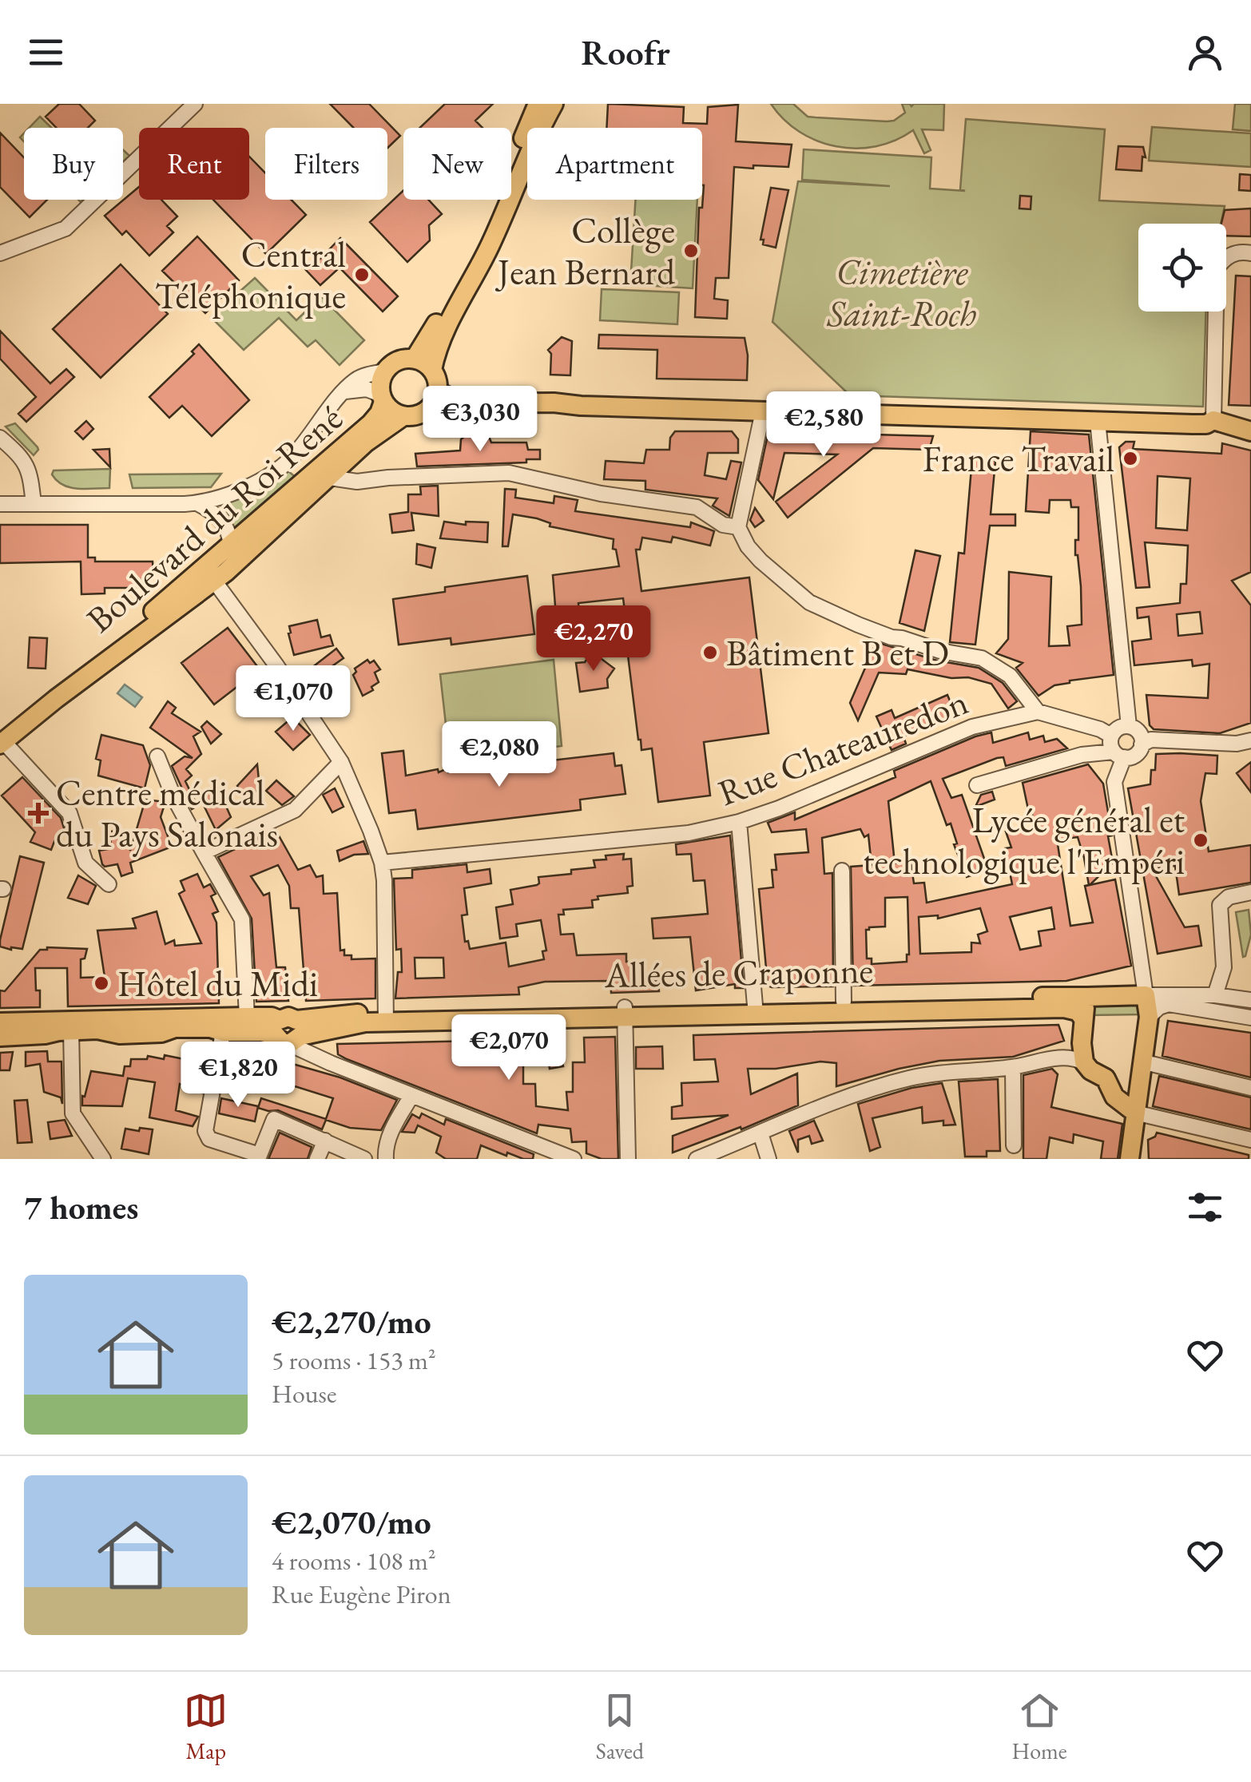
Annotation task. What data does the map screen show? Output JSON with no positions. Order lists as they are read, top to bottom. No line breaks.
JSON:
{"streets":{"main road":["Boulevard du Roi René","Allées de Craponne"],"street":["Rue Chateauredon"]},"parks":["Cimetière Saint-Roch"],"places":{"other":["Collège Jean Bernard","Central Téléphonique","France Travail","Bâtiment B et D","Lycée général et technologique l'Empéri","Hôtel du Midi"],"health":["Centre médical du Pays Salonais"]},"page":{"header":"Roofr","chip":["Buy","Rent","Filters","New","Apartment"],"price":["€3,030","€2,580","€2,270","€1,070","€2,080","€2,070","€1,820"],"heading":"7 homes","list":[{"name":"€2,270/mo","note":"5 rooms · 153 m² · House"},{"name":"€2,070/mo","note":"4 rooms · 108 m² · Rue Eugène Piron"}],"tabs":["Map","Saved","Home"]}}
